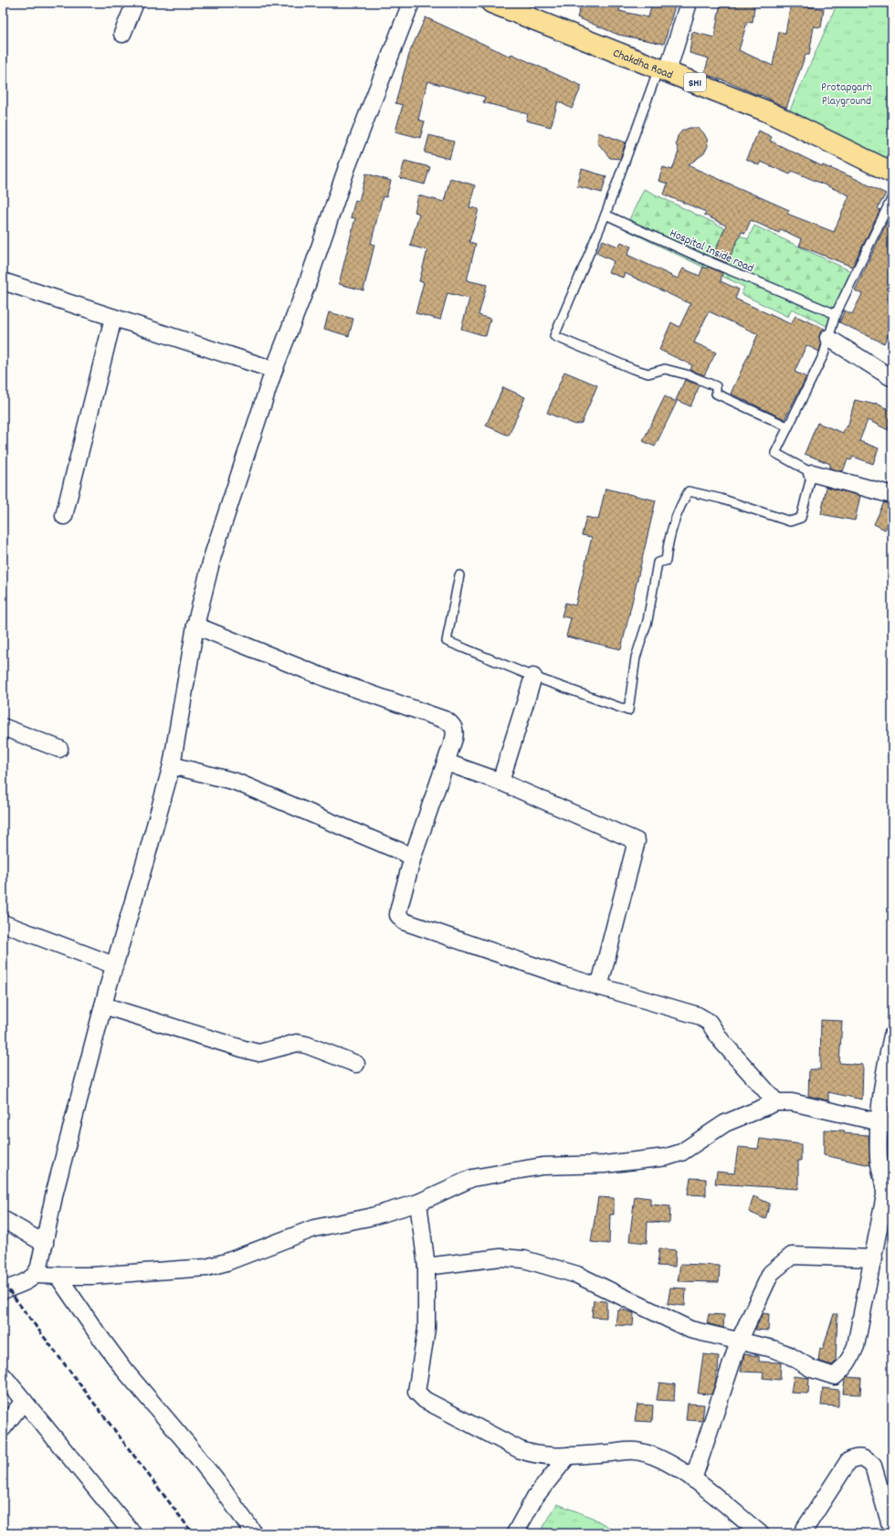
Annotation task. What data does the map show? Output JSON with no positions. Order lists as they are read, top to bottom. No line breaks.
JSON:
{"streets":{"main road":["Chakdha Road","SH1"],"lane":["Hospital Inside road"]},"parks":["Protapgarh Playground"]}
